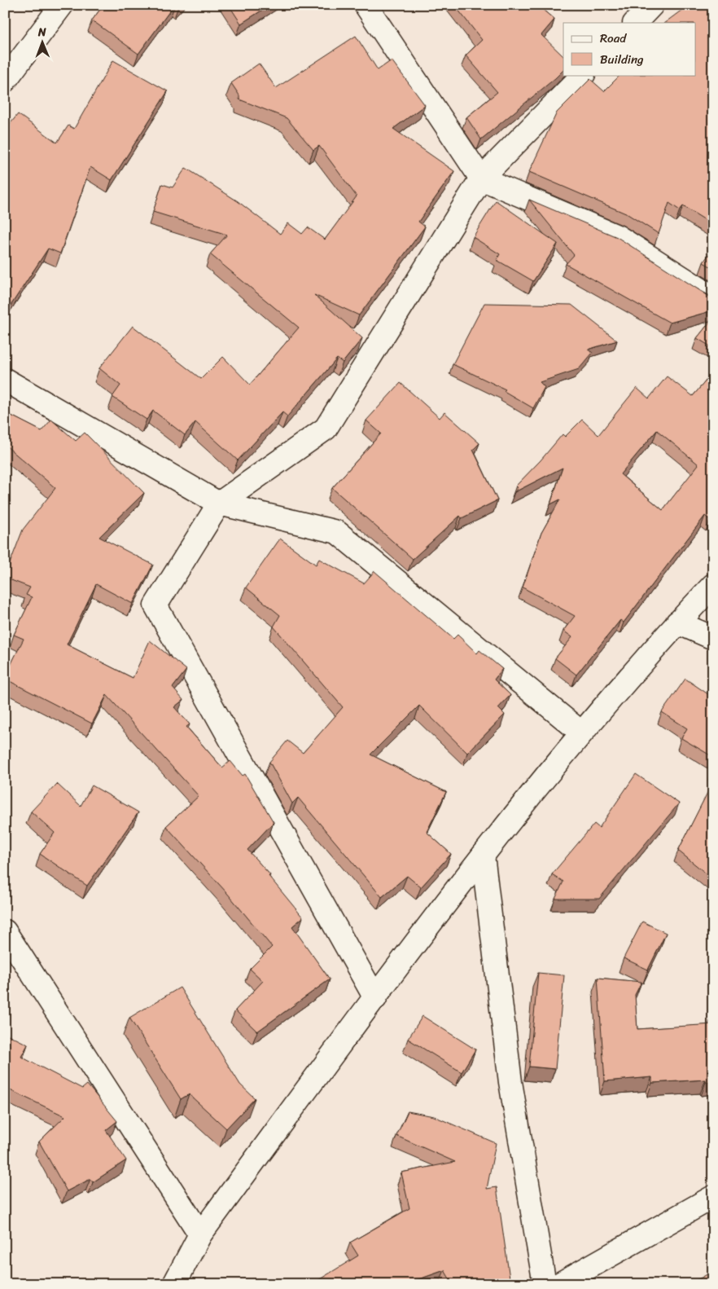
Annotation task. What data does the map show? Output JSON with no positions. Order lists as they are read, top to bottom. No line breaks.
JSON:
{"legend":["Road","Building"],"north":"top"}
